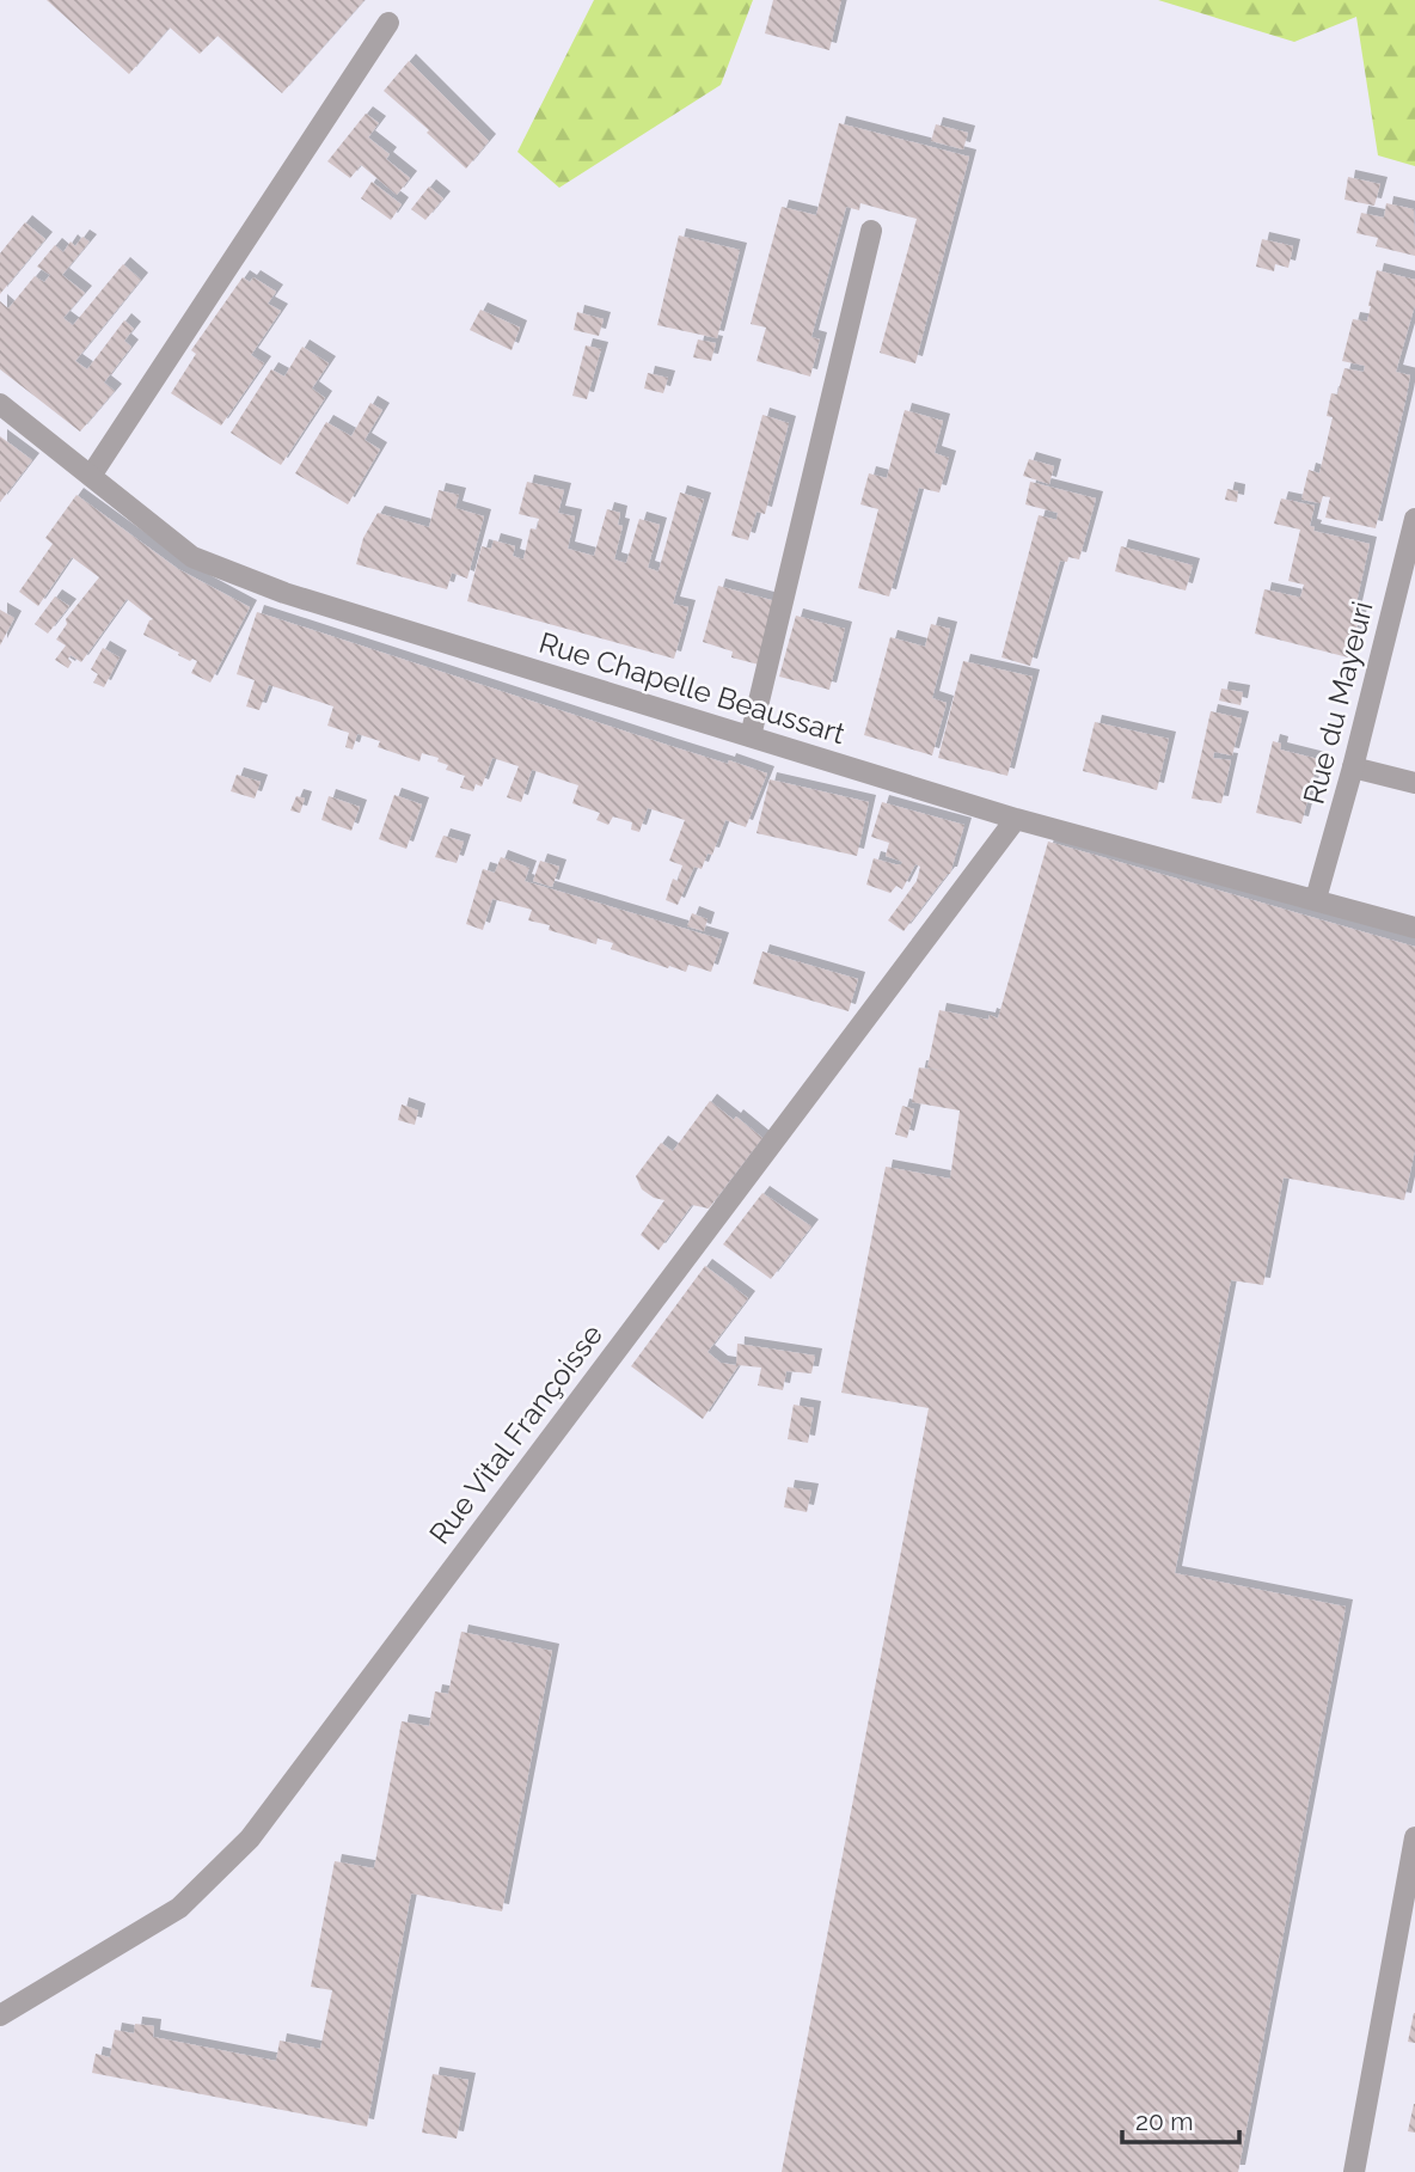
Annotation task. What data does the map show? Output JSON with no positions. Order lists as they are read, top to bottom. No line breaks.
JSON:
{"streets":{"street":["Rue Chapelle Beaussart","Rue du Mayeuri","Rue Vital Françoisse"]},"crossings":[["Rue Chapelle Beaussart","Rue du Mayeuri"],["Rue Chapelle Beaussart","Rue Vital Françoisse"]],"scale_bar":"20 m"}
